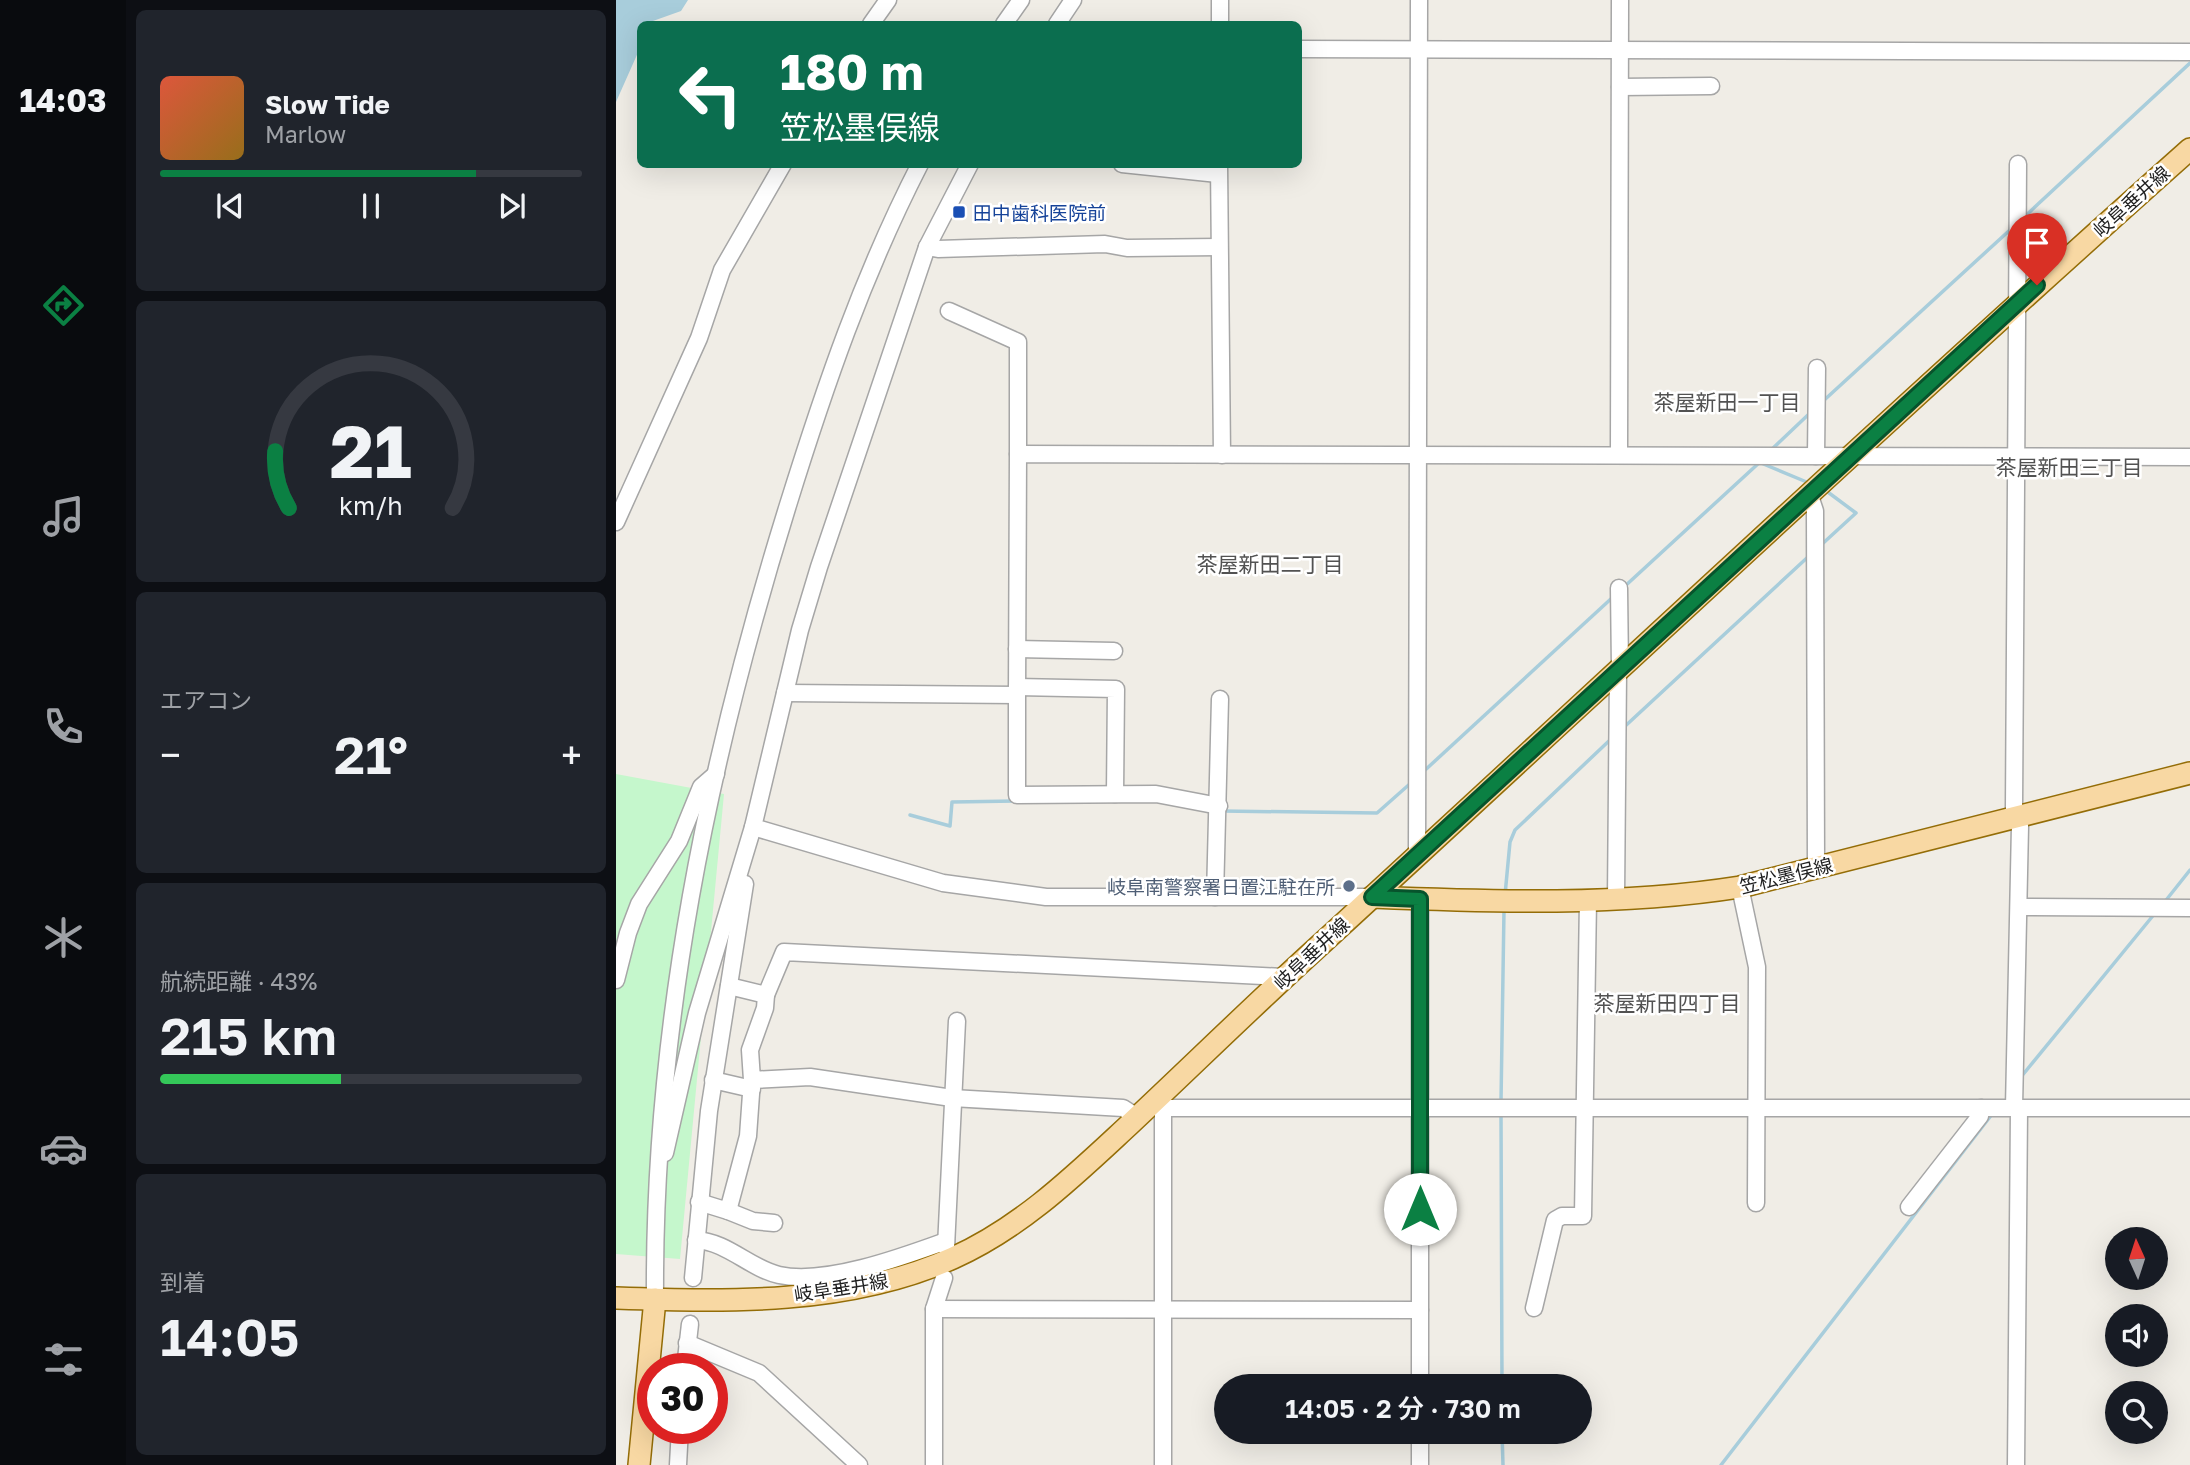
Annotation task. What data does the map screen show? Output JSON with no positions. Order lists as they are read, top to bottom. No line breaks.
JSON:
{"streets":{"main road":["岐阜垂井線","笠松墨俣線"]},"crossings":[["岐阜垂井線","笠松墨俣線"]],"districts":["茶屋新田一丁目","茶屋新田三丁目","茶屋新田二丁目","茶屋新田四丁目"],"places":{"transit":["田中歯科医院前"],"other":["岐阜南警察署日置江駐在所"]},"north":"top","page":{"tabs":"14:03","turn":["180 m","笠松墨俣線"],"song":["Slow Tide","Marlow"],"tile":["エアコン",["航続距離 · 43%","215 km"],["到着","14:05"]],"heat":["−","21°","+"],"limit":"30","trip":"14:05 · 2 分 · 730 m","gauge":["21","km/h"]}}
